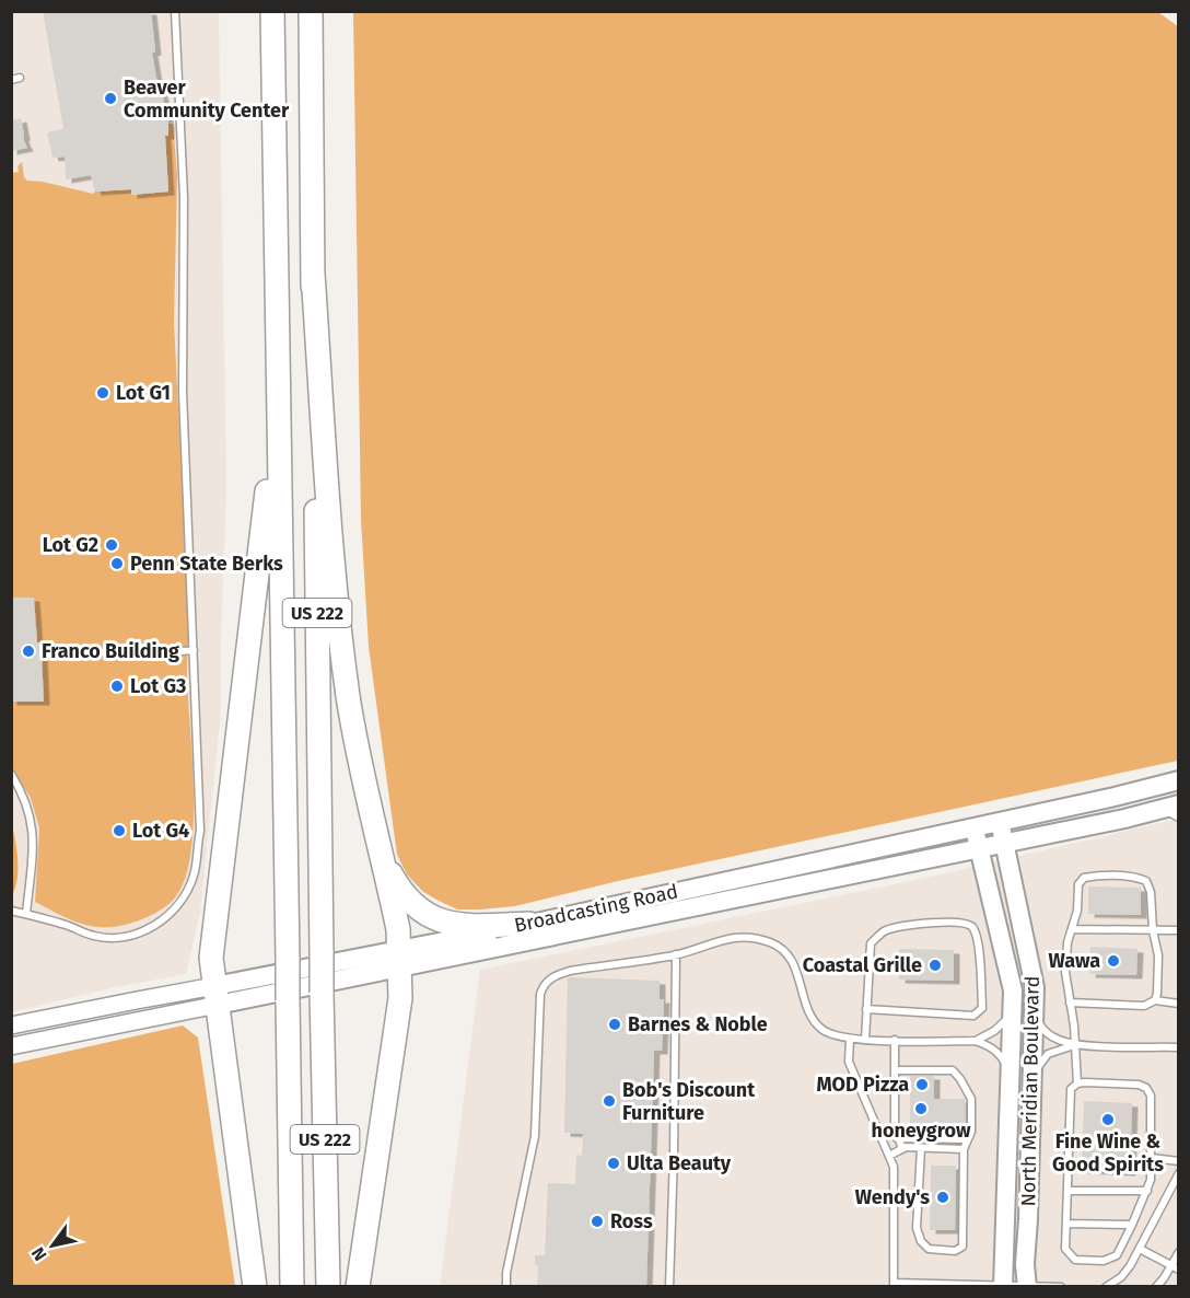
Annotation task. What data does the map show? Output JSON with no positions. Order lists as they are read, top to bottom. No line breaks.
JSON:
{"streets":{"highway":["US 222"],"main road":["Broadcasting Road","North Meridian Boulevard"]},"crossings":[["Broadcasting Road","North Meridian Boulevard"]],"places":["Beaver Community Center","Lot G1","Lot G2","Penn State Berks","Franco Building","Lot G3","Lot G4","Wawa","Coastal Grille","Barnes & Noble","MOD Pizza","Bob's Discount Furniture","honeygrow","Fine Wine & Good Spirits","Ulta Beauty","Wendy's","Ross"],"north":"bottom left"}
